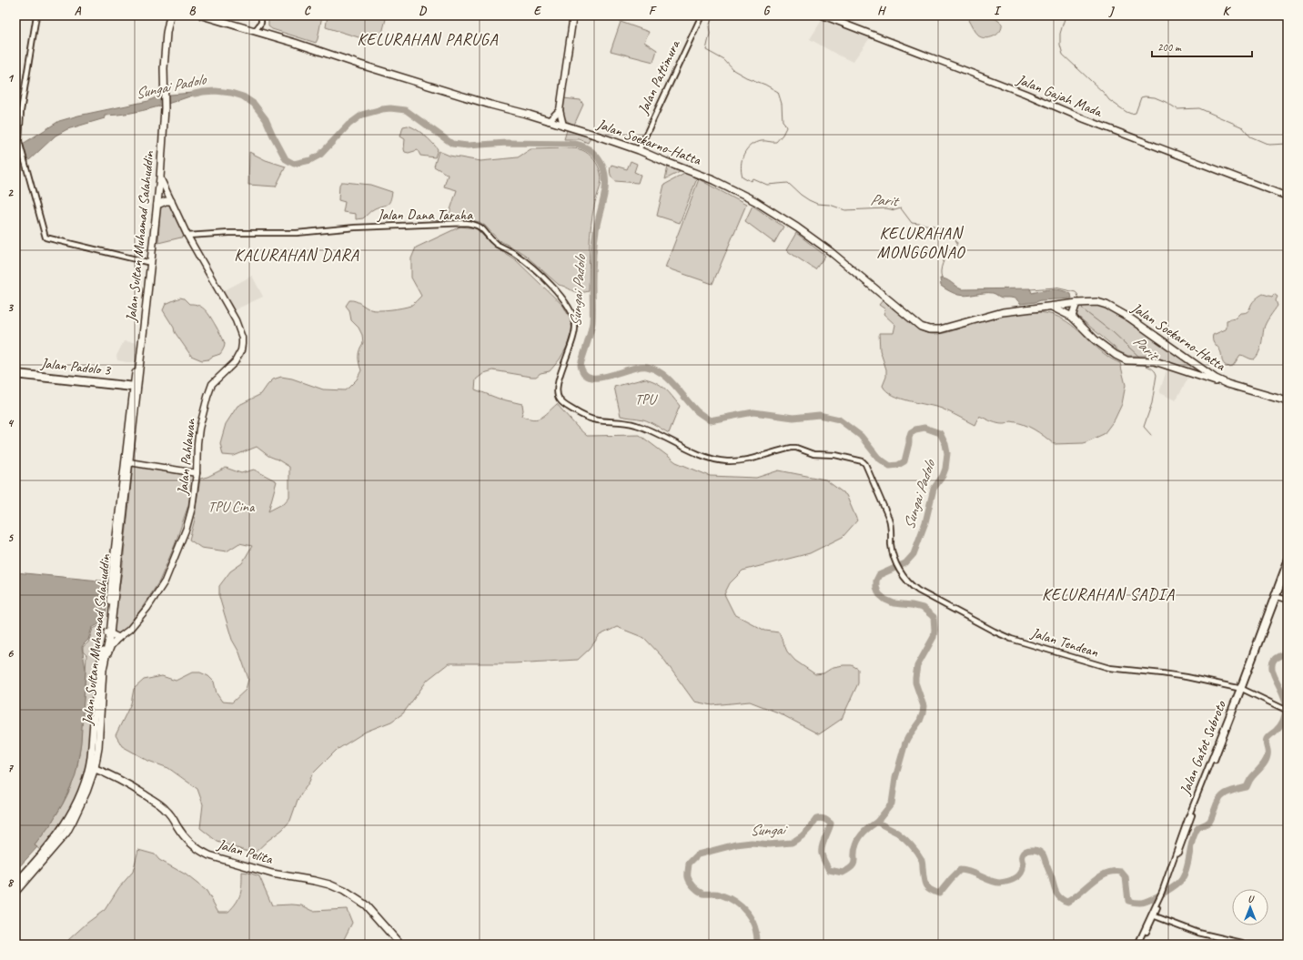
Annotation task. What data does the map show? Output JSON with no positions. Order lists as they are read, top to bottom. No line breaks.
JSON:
{"streets":{"highway":["Jalan Soekarno-Hatta","Jalan Sultan Muhamad Salahuddin","Jalan Pelita"],"main road":["Jalan Gajah Mada","Jalan Pahlawan"],"street":["Jalan Pattimura","Jalan Dana Taraha","Jalan Padolo 3","Jalan Tendean","Jalan Gatot Subroto"]},"crossings":[["Jalan Pattimura","Jalan Soekarno-Hatta"],["Jalan Dana Taraha","Jalan Pahlawan"],["Jalan Dana Taraha","Jalan Tendean"],["Jalan Sultan Muhamad Salahuddin","Jalan Padolo 3"],["Jalan Sultan Muhamad Salahuddin","Jalan Pahlawan"],["Jalan Sultan Muhamad Salahuddin","Jalan Pelita"],["Jalan Tendean","Jalan Gatot Subroto"]],"districts":["KELURAHAN PARUGA","KELURAHAN MONGGONAO","KALURAHAN DARA","KELURAHAN SADIA"],"water":["Sungai Padolo","Parit","Sungai"],"parks":["TPU","TPU Cina"],"scale_bar":"200 m","north":"top","grid":{"columns":["A","B","C","D","E","F","G","H","I","J","K"],"rows":["1","2","3","4","5","6","7","8"]}}
